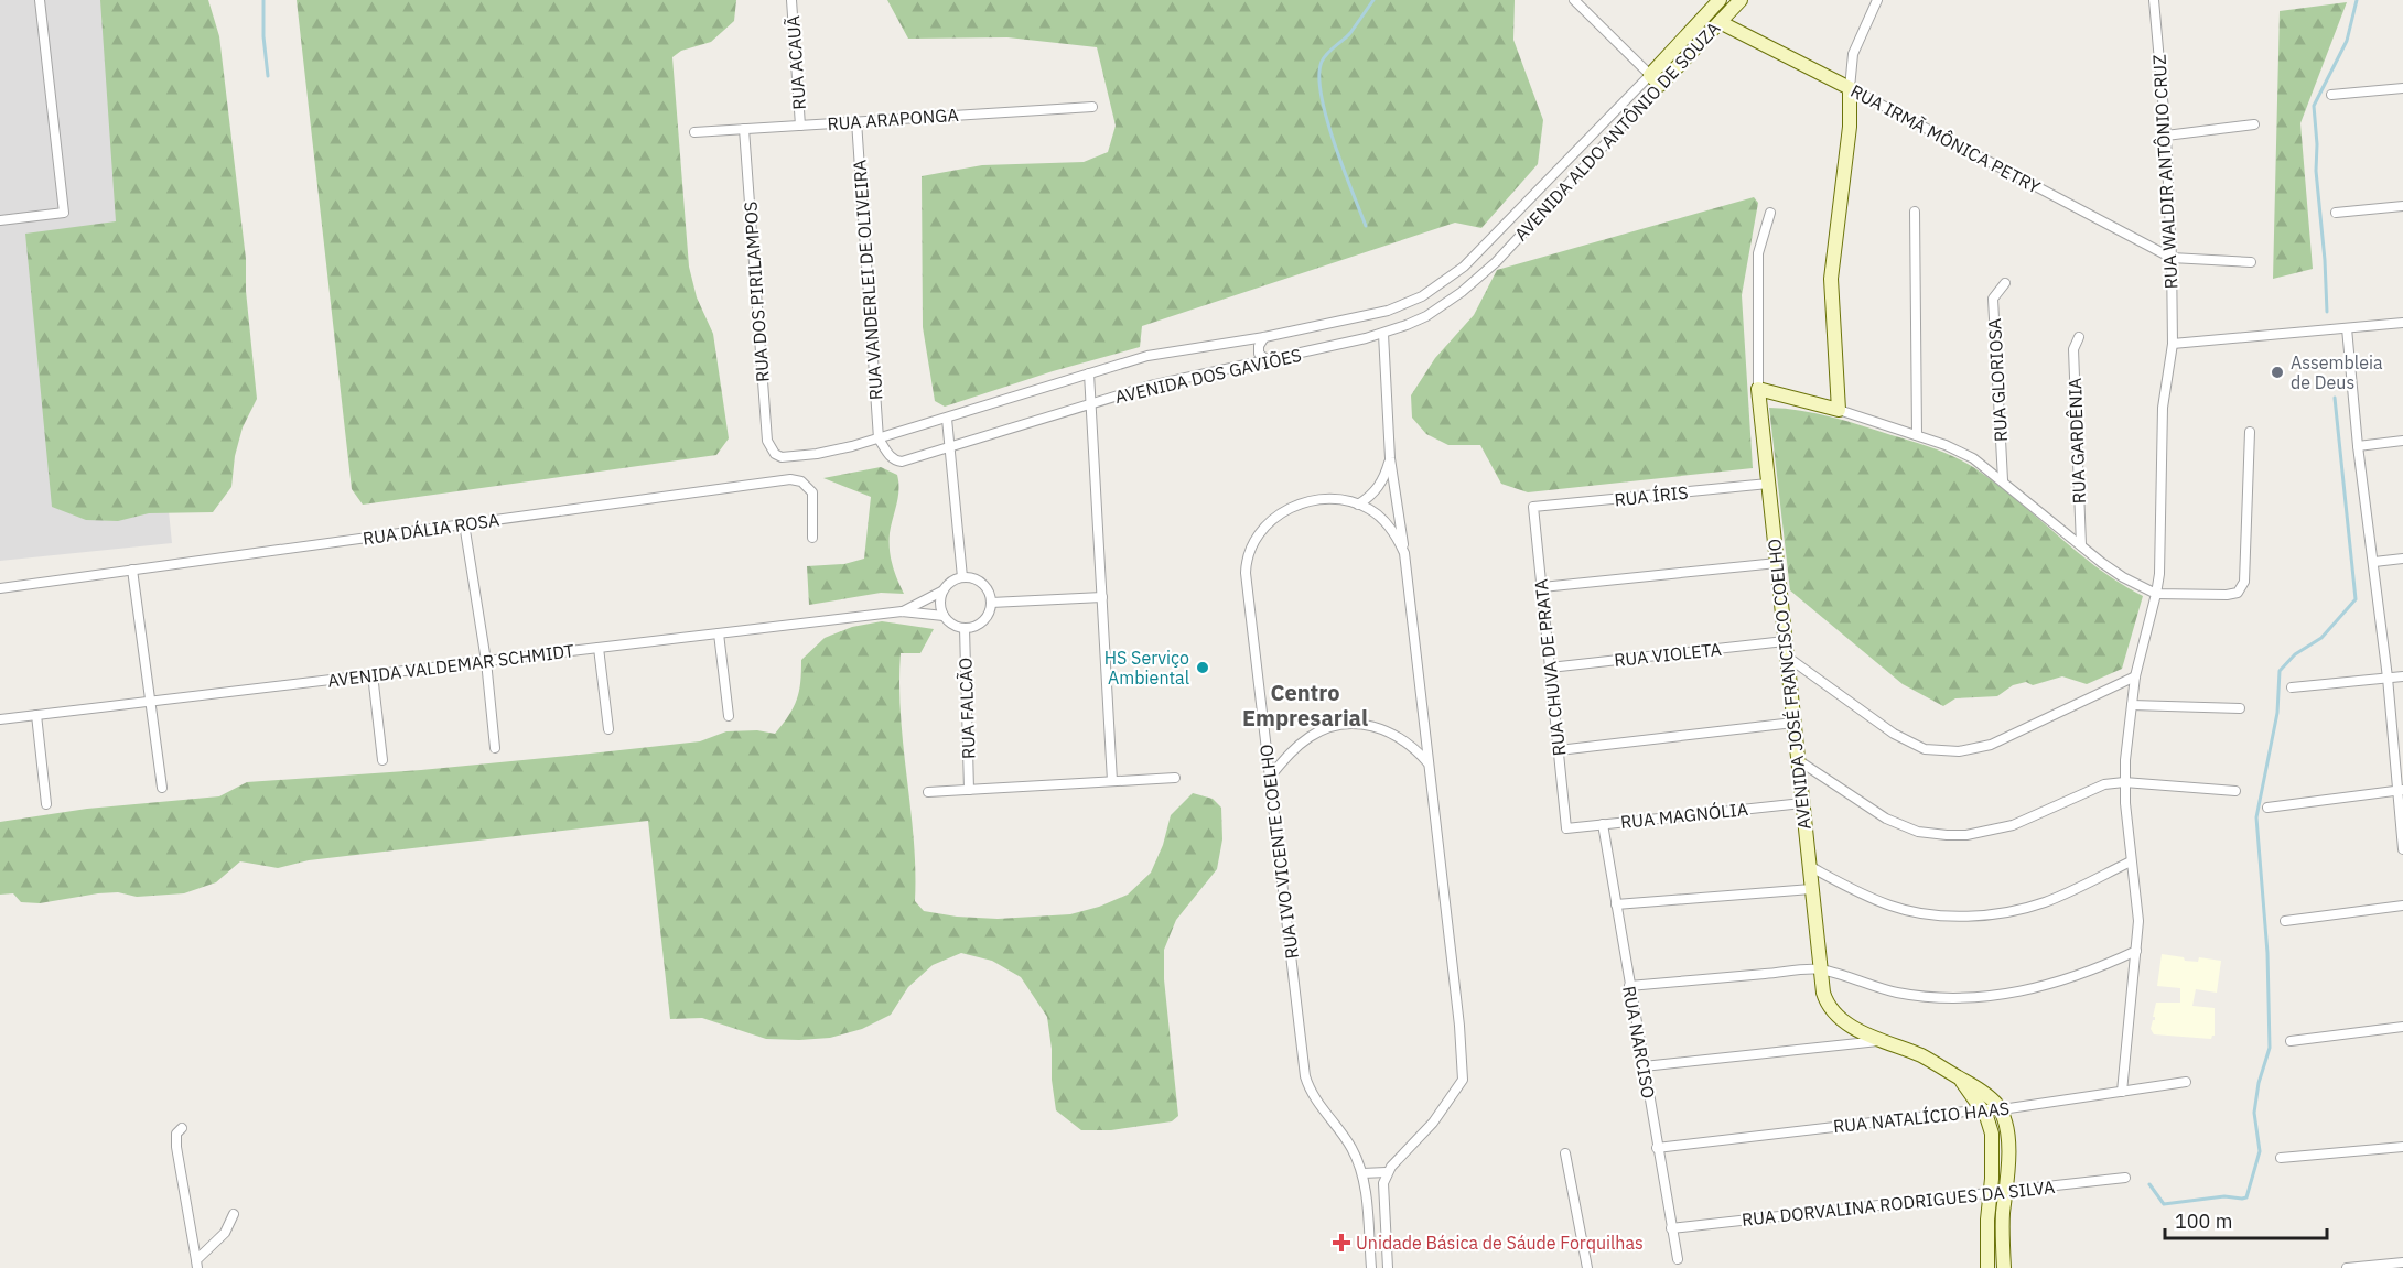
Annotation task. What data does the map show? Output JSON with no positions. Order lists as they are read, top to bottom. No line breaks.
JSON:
{"streets":{"street":["RUA ACAUÃ","RUA ARAPONGA","AVENIDA ALDO ANTÔNIO DE SOUZA","RUA IRMÃ MÔNICA PETRY","RUA WALDIR ANTÔNIO CRUZ","RUA VANDERLEI DE OLIVEIRA","RUA DOS PIRILAMPOS","AVENIDA DOS GAVIÕES","RUA GLORIOSA","RUA GARDÊNIA","RUA ÍRIS","RUA DÁLIA ROSA","RUA VIOLETA","AVENIDA VALDEMAR SCHMIDT","RUA CHUVA DE PRATA","AVENIDA JOSÉ FRANCISCO COELHO","RUA FALCÃO","RUA MAGNÓLIA","RUA IVO VICENTE COELHO","RUA NARCISO","RUA NATALÍCIO HAAS","RUA DORVALINA RODRIGUES DA SILVA"]},"crossings":[["RUA ACAUÃ","RUA ARAPONGA"],["RUA ARAPONGA","RUA VANDERLEI DE OLIVEIRA"],["RUA ARAPONGA","RUA DOS PIRILAMPOS"],["AVENIDA ALDO ANTÔNIO DE SOUZA","RUA IRMÃ MÔNICA PETRY"],["AVENIDA ALDO ANTÔNIO DE SOUZA","AVENIDA DOS GAVIÕES"],["RUA IRMÃ MÔNICA PETRY","RUA WALDIR ANTÔNIO CRUZ"],["RUA WALDIR ANTÔNIO CRUZ","RUA NATALÍCIO HAAS"],["RUA VANDERLEI DE OLIVEIRA","AVENIDA DOS GAVIÕES"],["RUA DOS PIRILAMPOS","AVENIDA DOS GAVIÕES"],["AVENIDA DOS GAVIÕES","RUA IVO VICENTE COELHO"],["RUA ÍRIS","RUA CHUVA DE PRATA"],["RUA ÍRIS","AVENIDA JOSÉ FRANCISCO COELHO"],["RUA VIOLETA","RUA CHUVA DE PRATA"],["RUA VIOLETA","AVENIDA JOSÉ FRANCISCO COELHO"],["RUA CHUVA DE PRATA","RUA MAGNÓLIA"],["AVENIDA JOSÉ FRANCISCO COELHO","RUA MAGNÓLIA"],["AVENIDA JOSÉ FRANCISCO COELHO","RUA NATALÍCIO HAAS"],["AVENIDA JOSÉ FRANCISCO COELHO","RUA DORVALINA RODRIGUES DA SILVA"],["RUA MAGNÓLIA","RUA NARCISO"],["RUA NARCISO","RUA NATALÍCIO HAAS"],["RUA NARCISO","RUA DORVALINA RODRIGUES DA SILVA"]],"districts":["Centro Empresarial"],"places":{"other":["Assembleia de Deus","HS Serviço Ambiental"],"health":["Unidade Básica de Sáude Forquilhas"]},"scale_bar":"100 m"}
